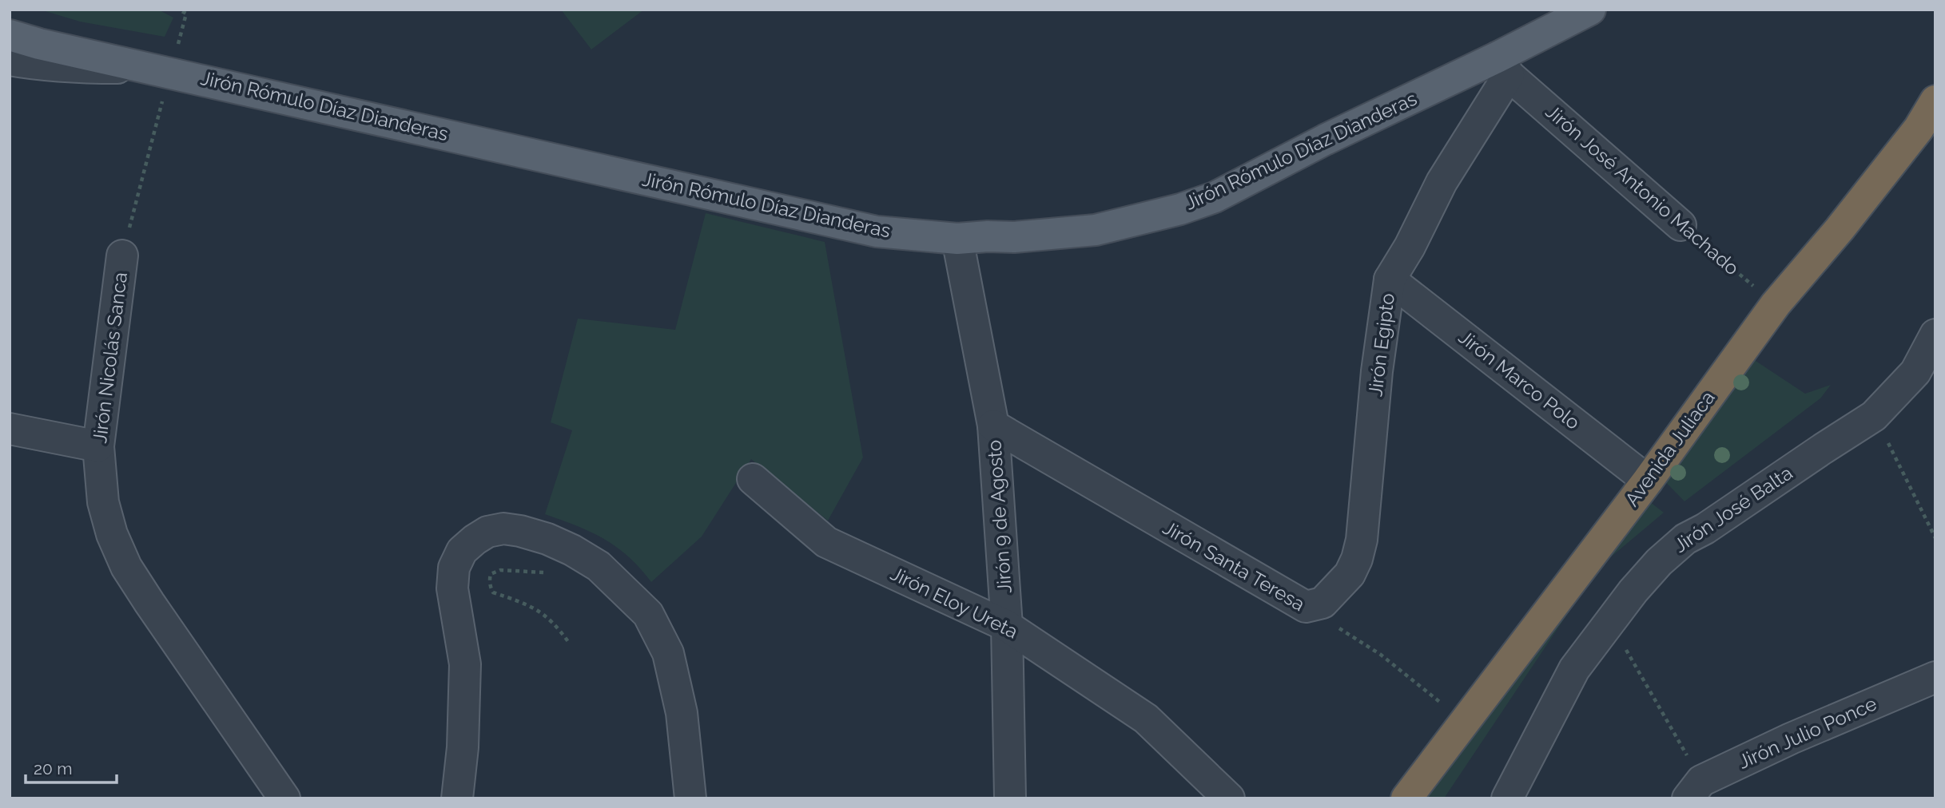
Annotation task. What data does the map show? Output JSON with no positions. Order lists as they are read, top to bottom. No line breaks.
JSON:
{"streets":{"highway":["Avenida Juliaca"],"main road":["Jirón Rómulo Díaz Dianderas"],"street":["Jirón José Antonio Machado","Jirón Egipto","Jirón Nicolás Sanca","Jirón Marco Polo","Jirón José Balta","Jirón 9 de Agosto","Jirón Santa Teresa","Jirón Eloy Ureta","Jirón Julio Ponce"]},"crossings":[["Jirón Rómulo Díaz Dianderas","Jirón José Antonio Machado"],["Jirón Rómulo Díaz Dianderas","Jirón Egipto"],["Jirón Rómulo Díaz Dianderas","Jirón Nicolás Sanca"],["Jirón Rómulo Díaz Dianderas","Jirón 9 de Agosto"],["Jirón José Antonio Machado","Jirón Egipto"],["Jirón José Antonio Machado","Avenida Juliaca"],["Jirón Egipto","Jirón Marco Polo"],["Jirón Egipto","Jirón Santa Teresa"],["Jirón Marco Polo","Avenida Juliaca"],["Avenida Juliaca","Jirón Santa Teresa"],["Jirón 9 de Agosto","Jirón Santa Teresa"],["Jirón 9 de Agosto","Jirón Eloy Ureta"]],"scale_bar":"20 m"}
